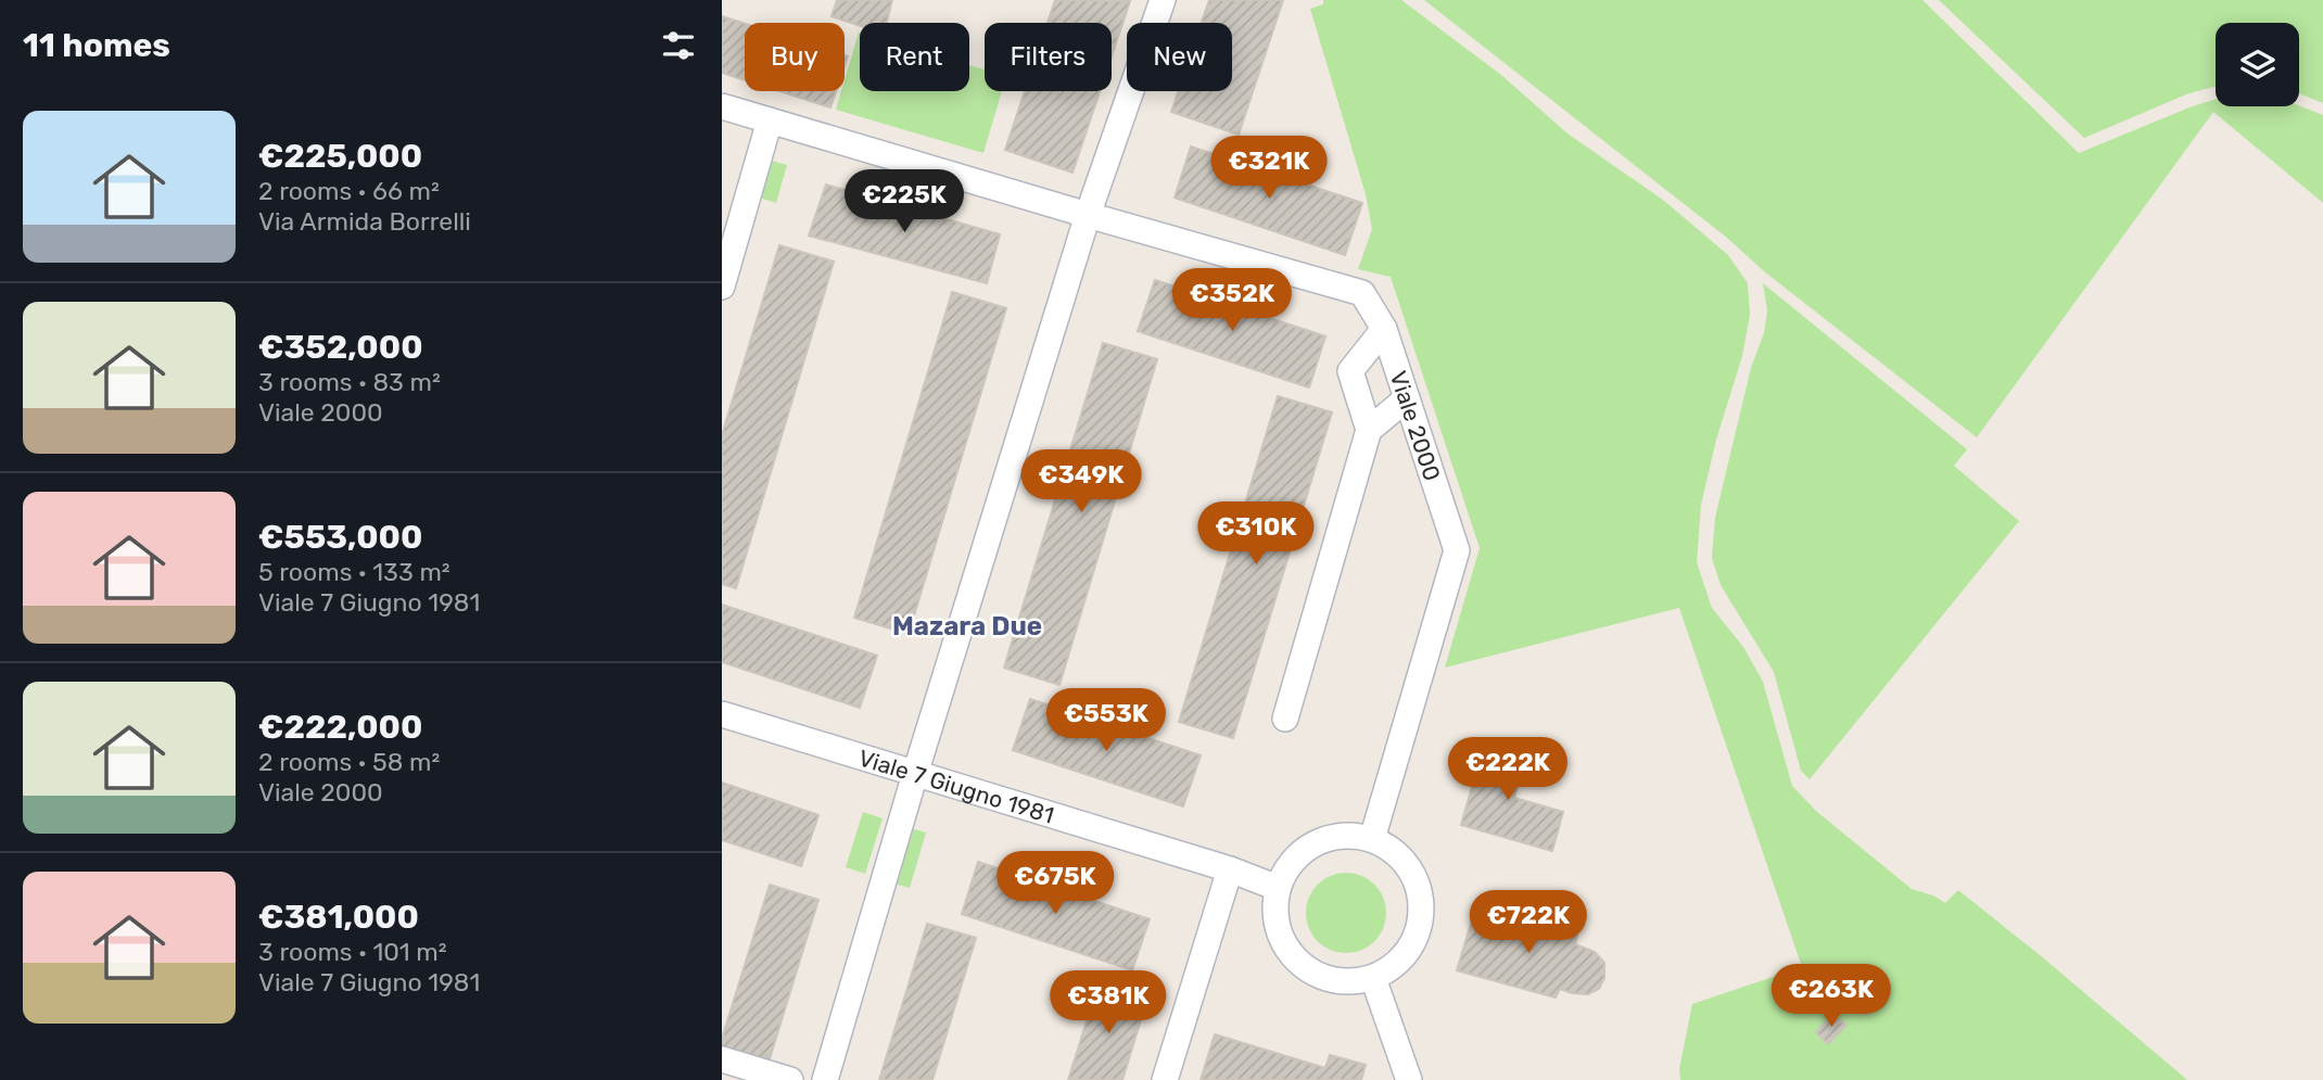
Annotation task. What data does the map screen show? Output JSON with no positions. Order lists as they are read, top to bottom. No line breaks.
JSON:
{"streets":{"street":["Viale 2000","Viale 7 Giugno 1981"]},"crossings":[["Viale 2000","Viale 7 Giugno 1981"]],"districts":["Mazara Due"],"page":{"heading":"11 homes","chip":["Buy","Rent","Filters","New"],"list":[{"name":"€225,000","note":"2 rooms · 66 m² · Via Armida Borrelli"},{"name":"€352,000","note":"3 rooms · 83 m² · Viale 2000"},{"name":"€553,000","note":"5 rooms · 133 m² · Viale 7 Giugno 1981"},{"name":"€222,000","note":"2 rooms · 58 m² · Viale 2000"},{"name":"€381,000","note":"3 rooms · 101 m² · Viale 7 Giugno 1981"}],"price":["€321K","€225K","€352K","€349K","€310K","€553K","€222K","€675K","€722K","€263K","€381K"]}}
